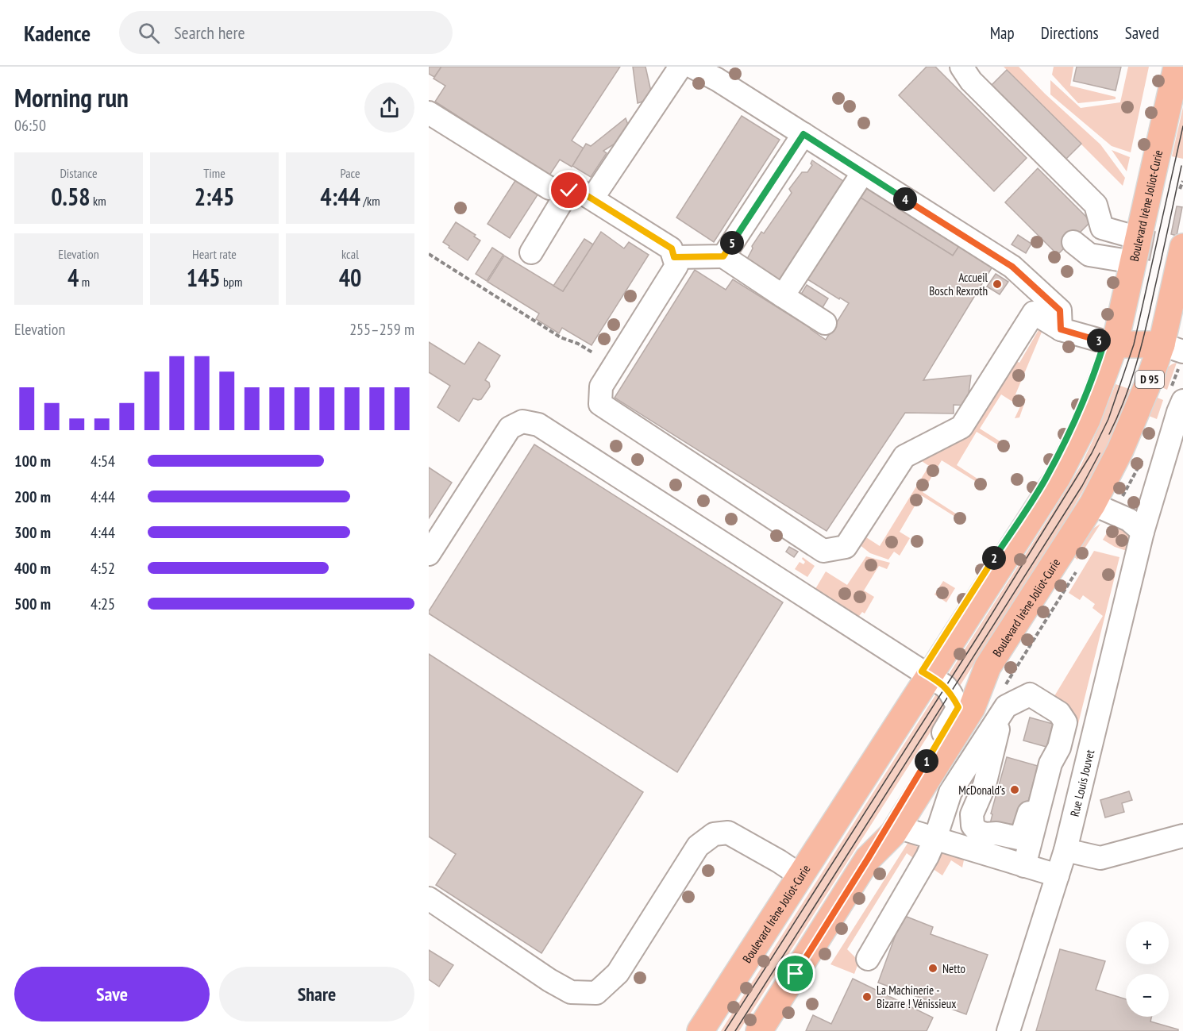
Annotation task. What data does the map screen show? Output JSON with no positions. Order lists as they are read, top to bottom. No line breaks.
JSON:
{"streets":{"main road":["Boulevard Irène Joliot-Curie","D 95"],"street":["Rue Louis Jouvet"]},"places":["Accueil Bosch Rexroth","McDonald's","Netto","La Machinerie - Bizarre ! Vénissieux"],"page":{"header":"Kadence","search":"Search here","nav":["Map","Directions","Saved"],"heading":["Morning run","06:50"],"stats":[["Distance","0.58 km"],["Time","2:45"],["Pace","4:44 /km"],["Elevation","4 m"],["Heart rate","145 bpm"],["kcal","40"]],"pins":["4","5","3","2","1"],"chart":["Elevation","255–259 m"],"list":[{"name":"100 m","note":"4:54"},{"name":"200 m","note":"4:44"},{"name":"300 m","note":"4:44"},{"name":"400 m","note":"4:52"},{"name":"500 m","note":"4:25"}],"map_buttons":["+","−"],"buttons":["Save","Share"]}}
